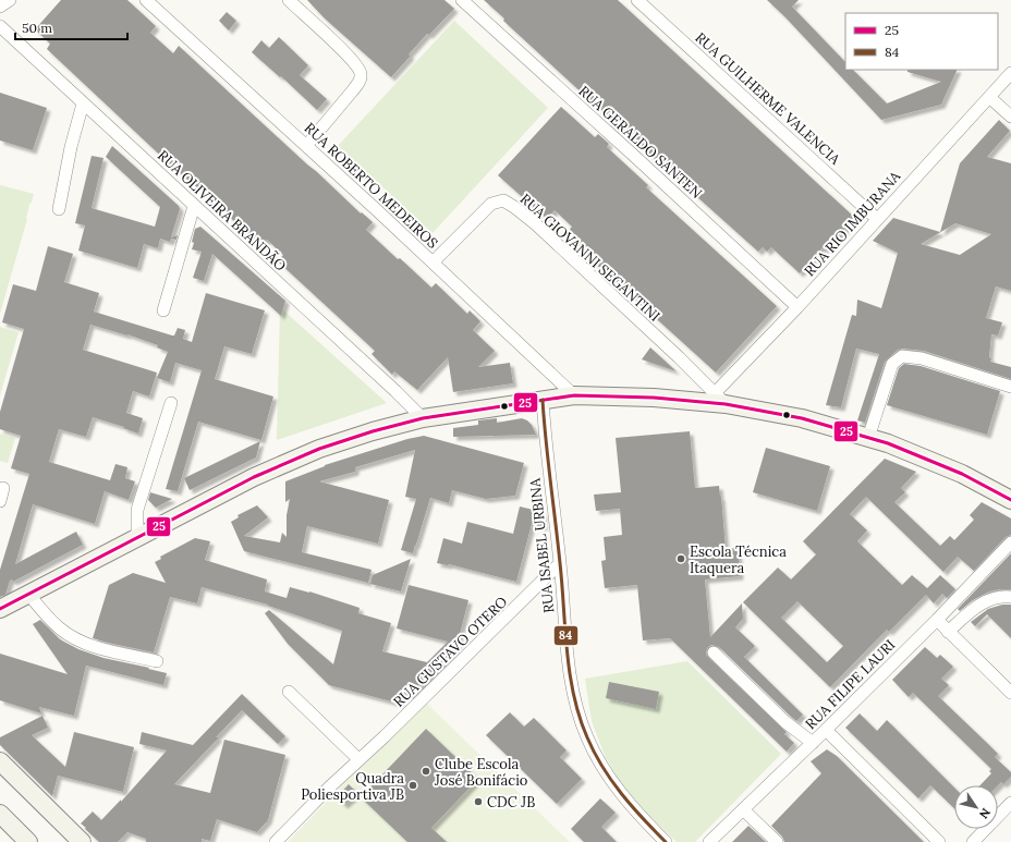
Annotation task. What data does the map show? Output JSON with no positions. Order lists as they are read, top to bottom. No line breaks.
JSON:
{"streets":{"street":["RUA GUILHERME VALENCIA","RUA GERALDO SANTEN","RUA ROBERTO MEDEIROS","RUA OLIVEIRA BRANDÃO","RUA RIO IMBURANA","RUA GIOVANNI SEGANTINI","RUA ISABEL URBINA","RUA GUSTAVO OTERO","RUA FILIPE LAURI"]},"crossings":[["RUA GUILHERME VALENCIA","RUA RIO IMBURANA"],["RUA GERALDO SANTEN","RUA RIO IMBURANA"],["RUA ROBERTO MEDEIROS","RUA GIOVANNI SEGANTINI"],["RUA RIO IMBURANA","RUA GIOVANNI SEGANTINI"],["RUA ISABEL URBINA","RUA GUSTAVO OTERO"]],"places":["Escola Técnica Itaquera","Clube Escola José Bonifácio","Quadra Poliesportiva JB","CDC JB"],"lines":["transit line 25","transit line 84"],"legend":["25","84"],"scale_bar":"50 m","north":"bottom right"}
